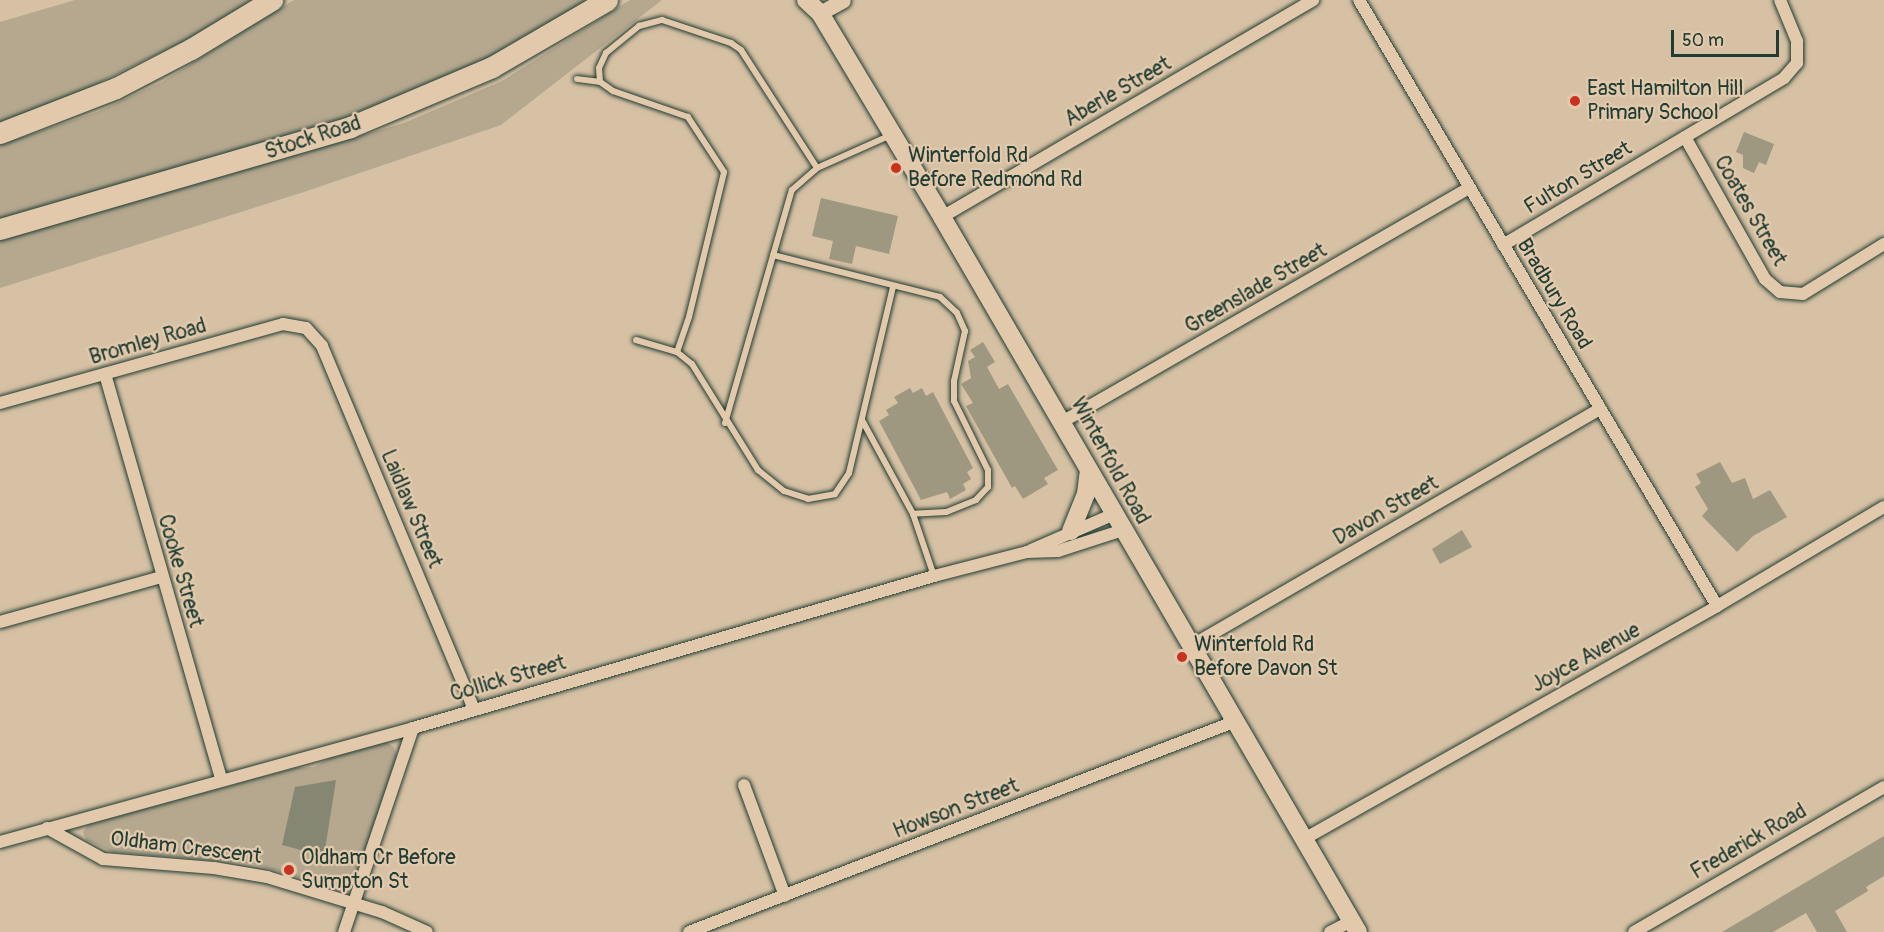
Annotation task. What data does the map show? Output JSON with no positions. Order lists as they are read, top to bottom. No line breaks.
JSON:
{"streets":{"highway":["Stock Road"],"main road":["Winterfold Road"],"street":["Aberle Street","Fulton Street","Coates Street","Greenslade Street","Bradbury Road","Bromley Road","Laidlaw Street","Davon Street","Cooke Street","Joyce Avenue","Collick Street","Howson Street","Frederick Road","Oldham Crescent"]},"crossings":[["Aberle Street","Winterfold Road"],["Fulton Street","Coates Street"],["Fulton Street","Bradbury Road"],["Greenslade Street","Bradbury Road"],["Greenslade Street","Winterfold Road"],["Bradbury Road","Davon Street"],["Bradbury Road","Joyce Avenue"],["Bromley Road","Laidlaw Street"],["Bromley Road","Cooke Street"],["Winterfold Road","Davon Street"],["Winterfold Road","Joyce Avenue"],["Winterfold Road","Collick Street"],["Winterfold Road","Howson Street"],["Laidlaw Street","Collick Street"],["Cooke Street","Collick Street"],["Collick Street","Oldham Crescent"]],"places":["East Hamilton Hill Primary School","Winterfold Rd Before Redmond Rd","Winterfold Rd Before Davon St","Oldham Cr Before Sumpton St"],"scale_bar":"50 m"}
